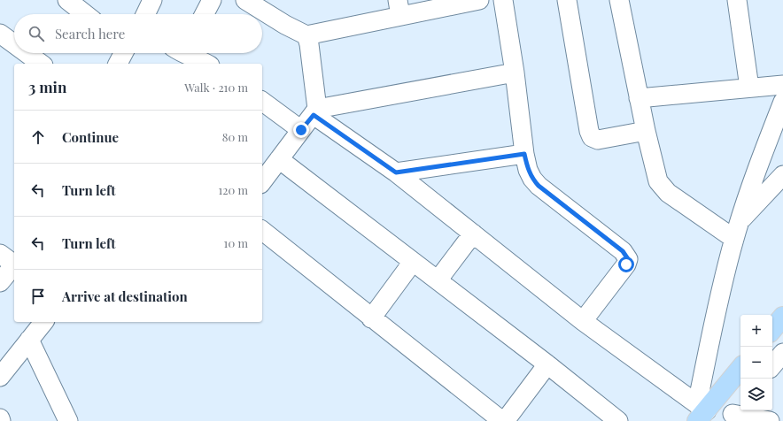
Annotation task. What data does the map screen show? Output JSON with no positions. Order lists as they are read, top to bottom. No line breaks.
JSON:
{"page":{"search":"Search here","heading":["3 min","Walk · 210 m"],"list":[["Continue","80 m"],["Turn left","120 m"],["Turn left","10 m"],"Arrive at destination"],"map_buttons":["+","−"]}}
